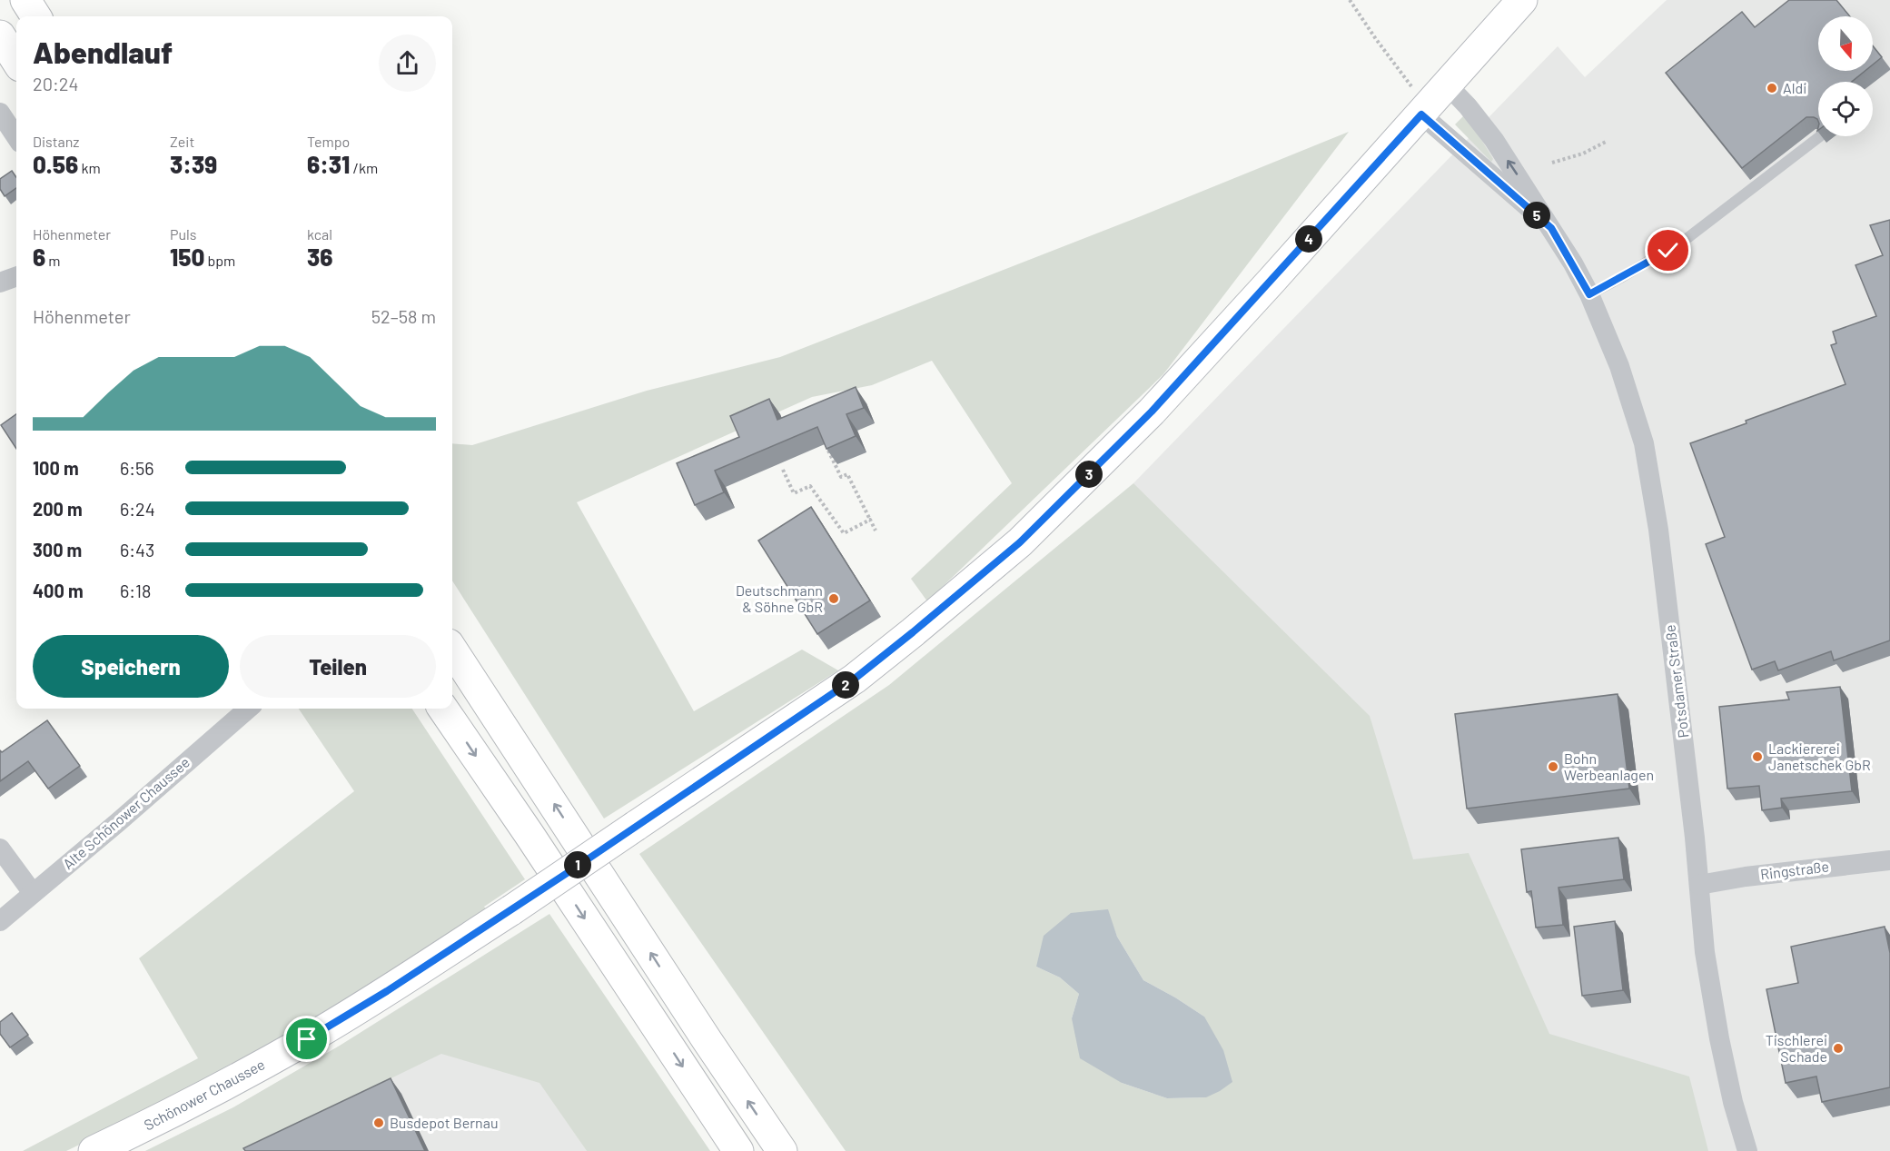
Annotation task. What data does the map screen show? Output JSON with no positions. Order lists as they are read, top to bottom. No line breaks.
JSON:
{"streets":{"main road":["Schönower Chaussee"],"street":["Potsdamer Straße","Alte Schönower Chaussee","Ringstraße"]},"crossings":[["Potsdamer Straße","Ringstraße"],["Potsdamer Straße","Schönower Chaussee"]],"places":["Aldi","Deutschmann & Söhne GbR","Lackiererei Janetschek GbR","Bohn Werbeanlagen","Tischlerei Schade","Busdepot Bernau"],"north":"bottom","page":{"heading":["Abendlauf","20:24"],"stats":[["Distanz","0.56 km"],["Zeit","3:39"],["Tempo","6:31 /km"],["Höhenmeter","6 m"],["Puls","150 bpm"],["kcal","36"]],"pins":["5","4","3","2","1"],"chart":["Höhenmeter","52–58 m"],"list":[{"name":"100 m","note":"6:56"},{"name":"200 m","note":"6:24"},{"name":"300 m","note":"6:43"},{"name":"400 m","note":"6:18"}],"buttons":["Speichern","Teilen"]}}
